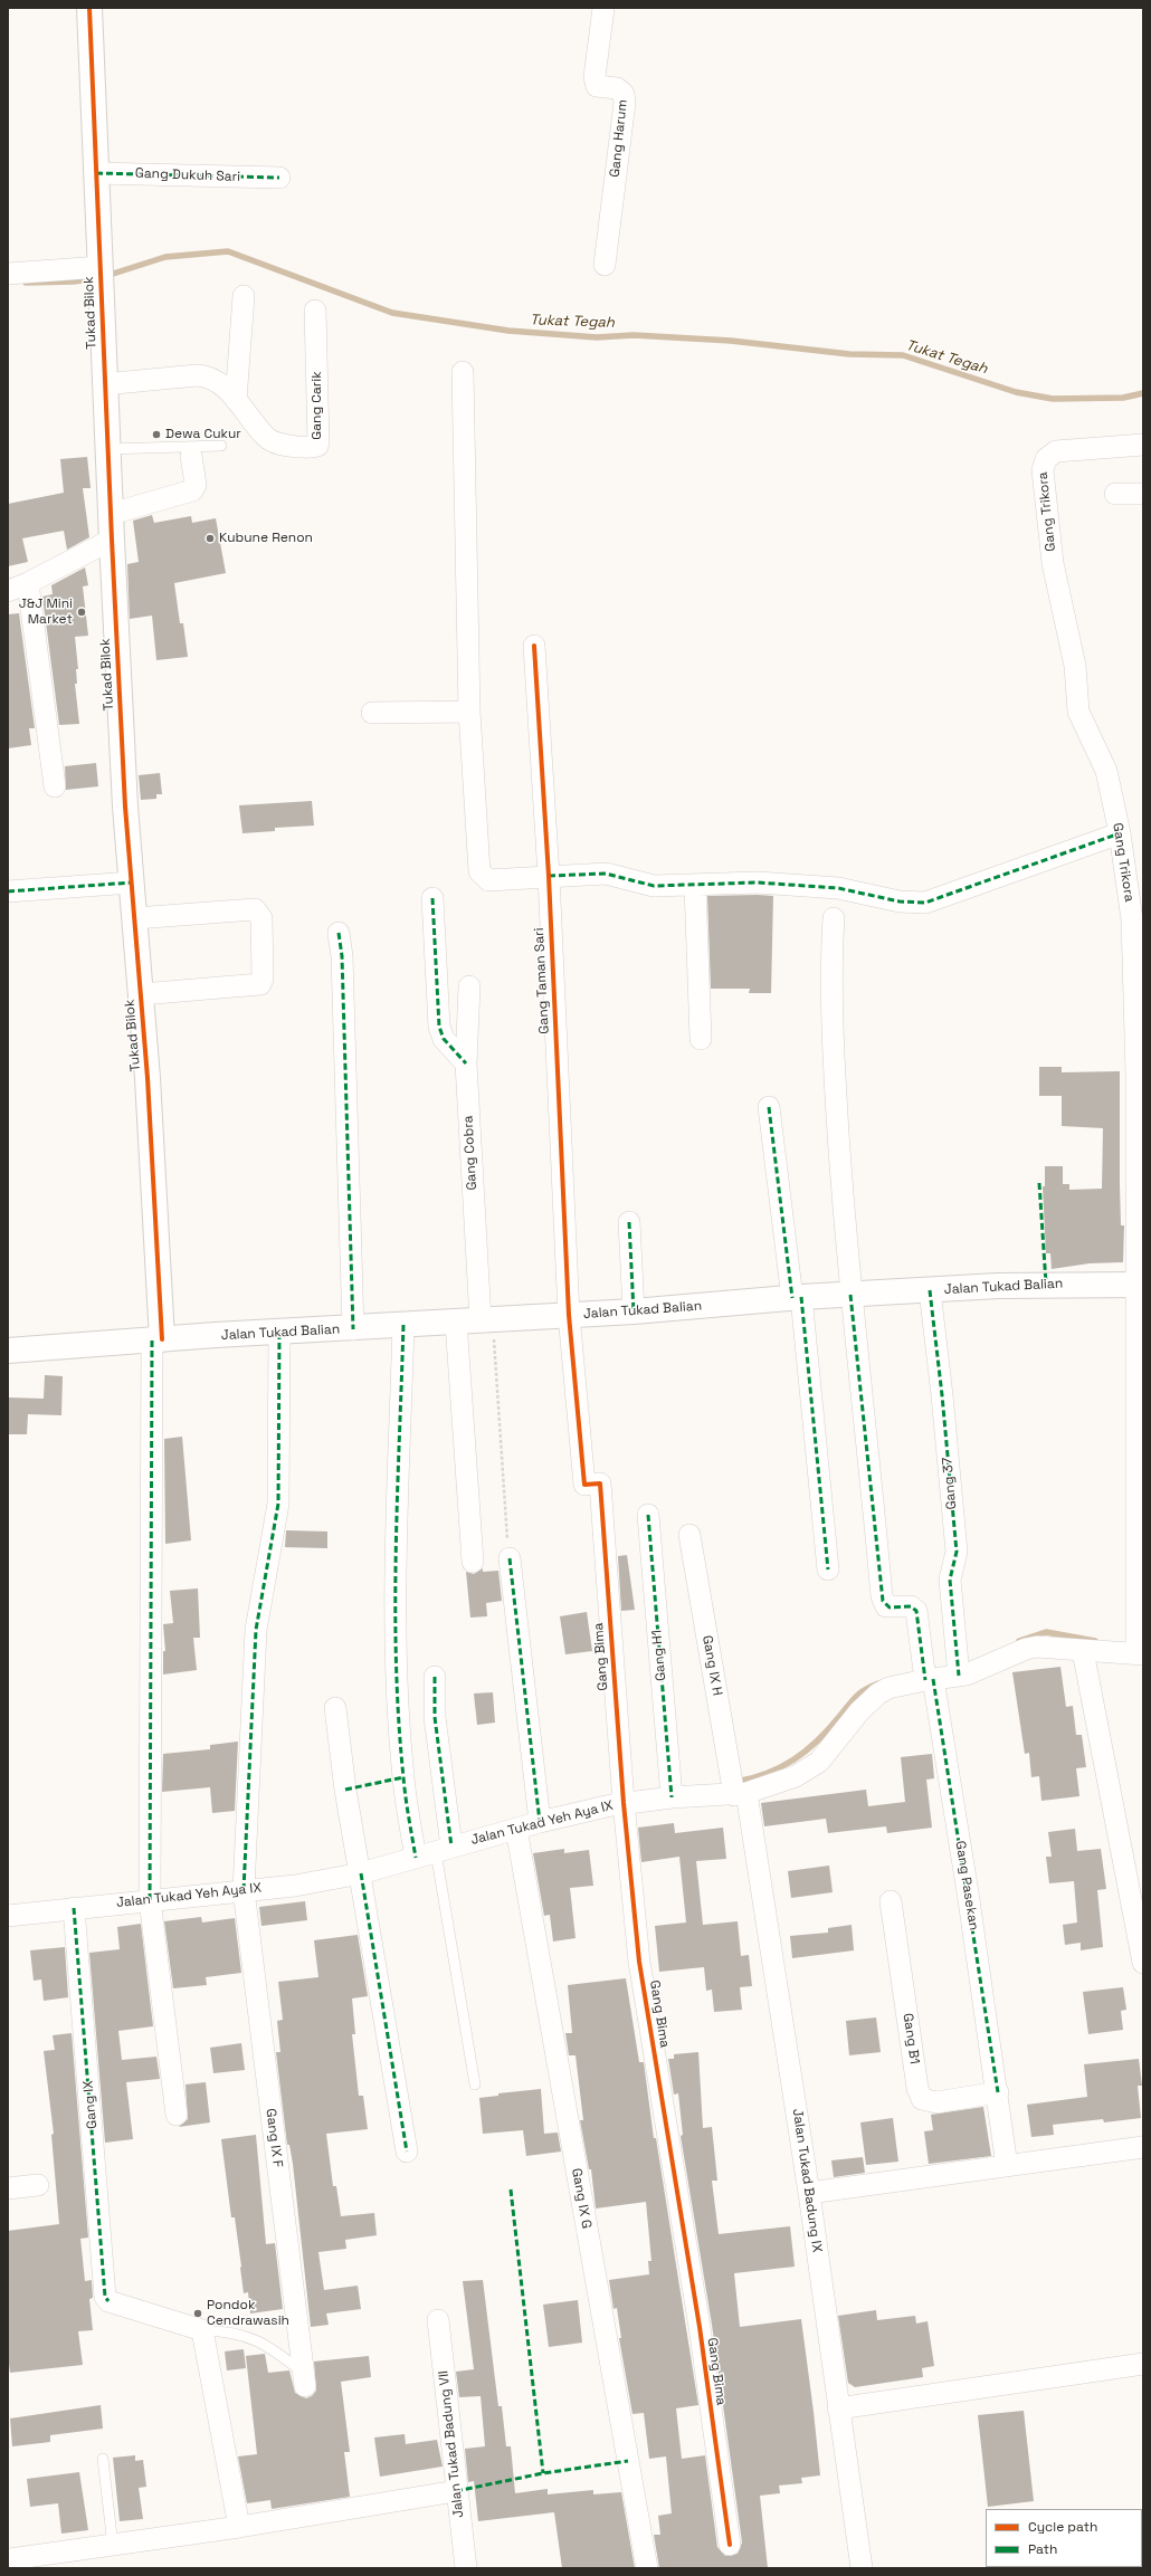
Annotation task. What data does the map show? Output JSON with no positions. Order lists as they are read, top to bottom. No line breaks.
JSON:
{"streets":{"street":["Gang Harum","Gang Dukuh Sari","Tukad Bilok","Gang Carik","Gang Trikora","Gang Taman Sari","Gang Cobra","Jalan Tukad Balian","Gang 37","Gang H1","Gang Bima","Gang IX H","Jalan Tukad Yeh Aya IX","Gang Pasekan","Gang B1","Gang IX","Gang IX F","Jalan Tukad Badung IX","Gang IX G","Jalan Tukad Badung VII"]},"crossings":[["Gang Dukuh Sari","Tukad Bilok"],["Tukad Bilok","Gang Carik"],["Tukad Bilok","Jalan Tukad Balian"],["Gang Trikora","Jalan Tukad Balian"],["Gang Trikora","Jalan Tukad Yeh Aya IX"],["Gang Taman Sari","Jalan Tukad Balian"],["Gang Taman Sari","Gang Bima"],["Gang Cobra","Jalan Tukad Balian"],["Jalan Tukad Balian","Gang 37"],["Jalan Tukad Balian","Gang Pasekan"],["Jalan Tukad Balian","Gang IX F"],["Gang 37","Jalan Tukad Yeh Aya IX"],["Gang H1","Jalan Tukad Yeh Aya IX"],["Gang Bima","Jalan Tukad Yeh Aya IX"],["Gang IX H","Jalan Tukad Yeh Aya IX"],["Gang IX H","Jalan Tukad Badung IX"],["Jalan Tukad Yeh Aya IX","Gang Pasekan"],["Jalan Tukad Yeh Aya IX","Gang IX"],["Jalan Tukad Yeh Aya IX","Gang IX F"],["Jalan Tukad Yeh Aya IX","Jalan Tukad Badung IX"],["Jalan Tukad Yeh Aya IX","Gang IX G"],["Gang Pasekan","Gang B1"]],"water":["Tukat Tegah"],"places":["Dewa Cukur","Kubune Renon","J&J Mini Market","Pondok Cendrawasih"],"legend":["Cycle path","Path"]}
